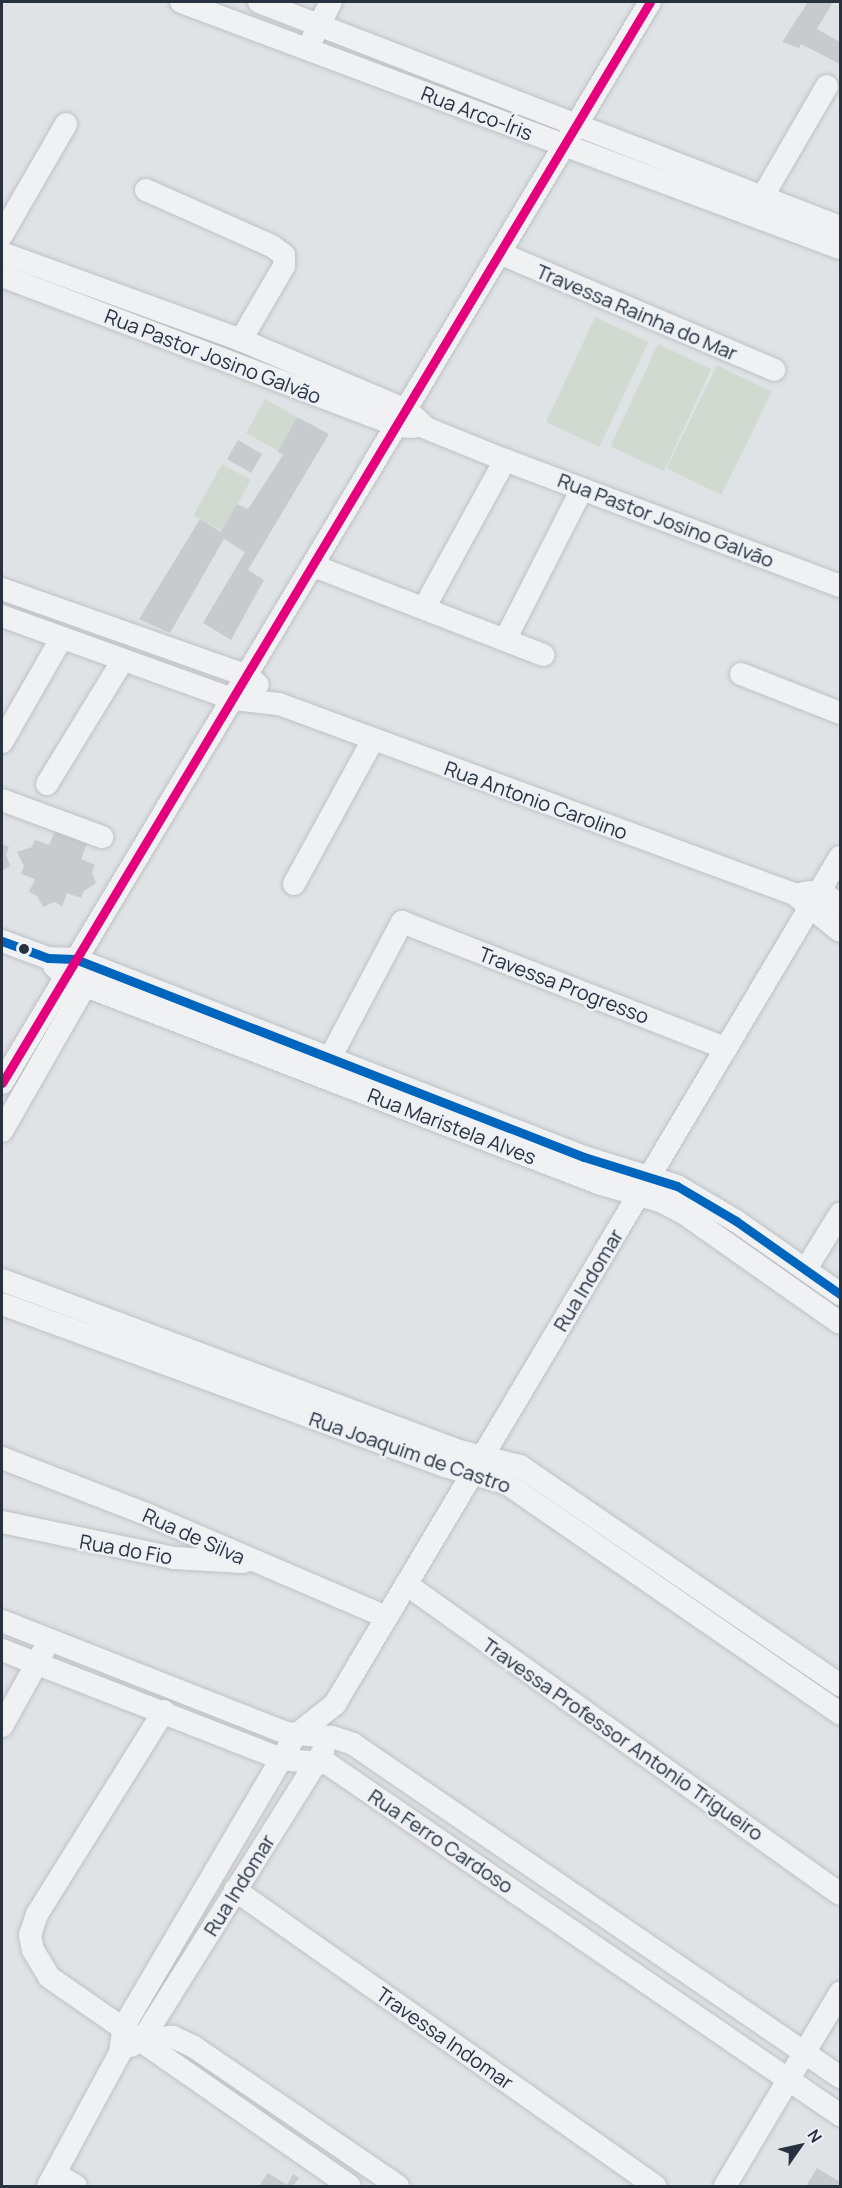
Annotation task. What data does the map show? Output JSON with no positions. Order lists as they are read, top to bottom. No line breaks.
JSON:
{"streets":{"street":["Rua Arco-Íris","Travessa Rainha do Mar","Rua Pastor Josino Galvão","Rua Antonio Carolino","Travessa Progresso","Rua Maristela Alves","Rua Indomar","Rua Joaquim de Castro","Rua de Silva","Rua do Fio","Travessa Professor Antonio Trigueiro","Rua Ferro Cardoso","Travessa Indomar"]},"crossings":[["Rua Antonio Carolino","Rua Indomar"],["Travessa Progresso","Rua Maristela Alves"],["Travessa Progresso","Rua Indomar"],["Rua Maristela Alves","Rua Indomar"],["Rua Indomar","Rua Joaquim de Castro"],["Rua Indomar","Rua de Silva"],["Rua Indomar","Travessa Professor Antonio Trigueiro"],["Rua Indomar","Rua Ferro Cardoso"],["Rua Indomar","Travessa Indomar"],["Rua de Silva","Rua do Fio"]],"north":"top right"}
